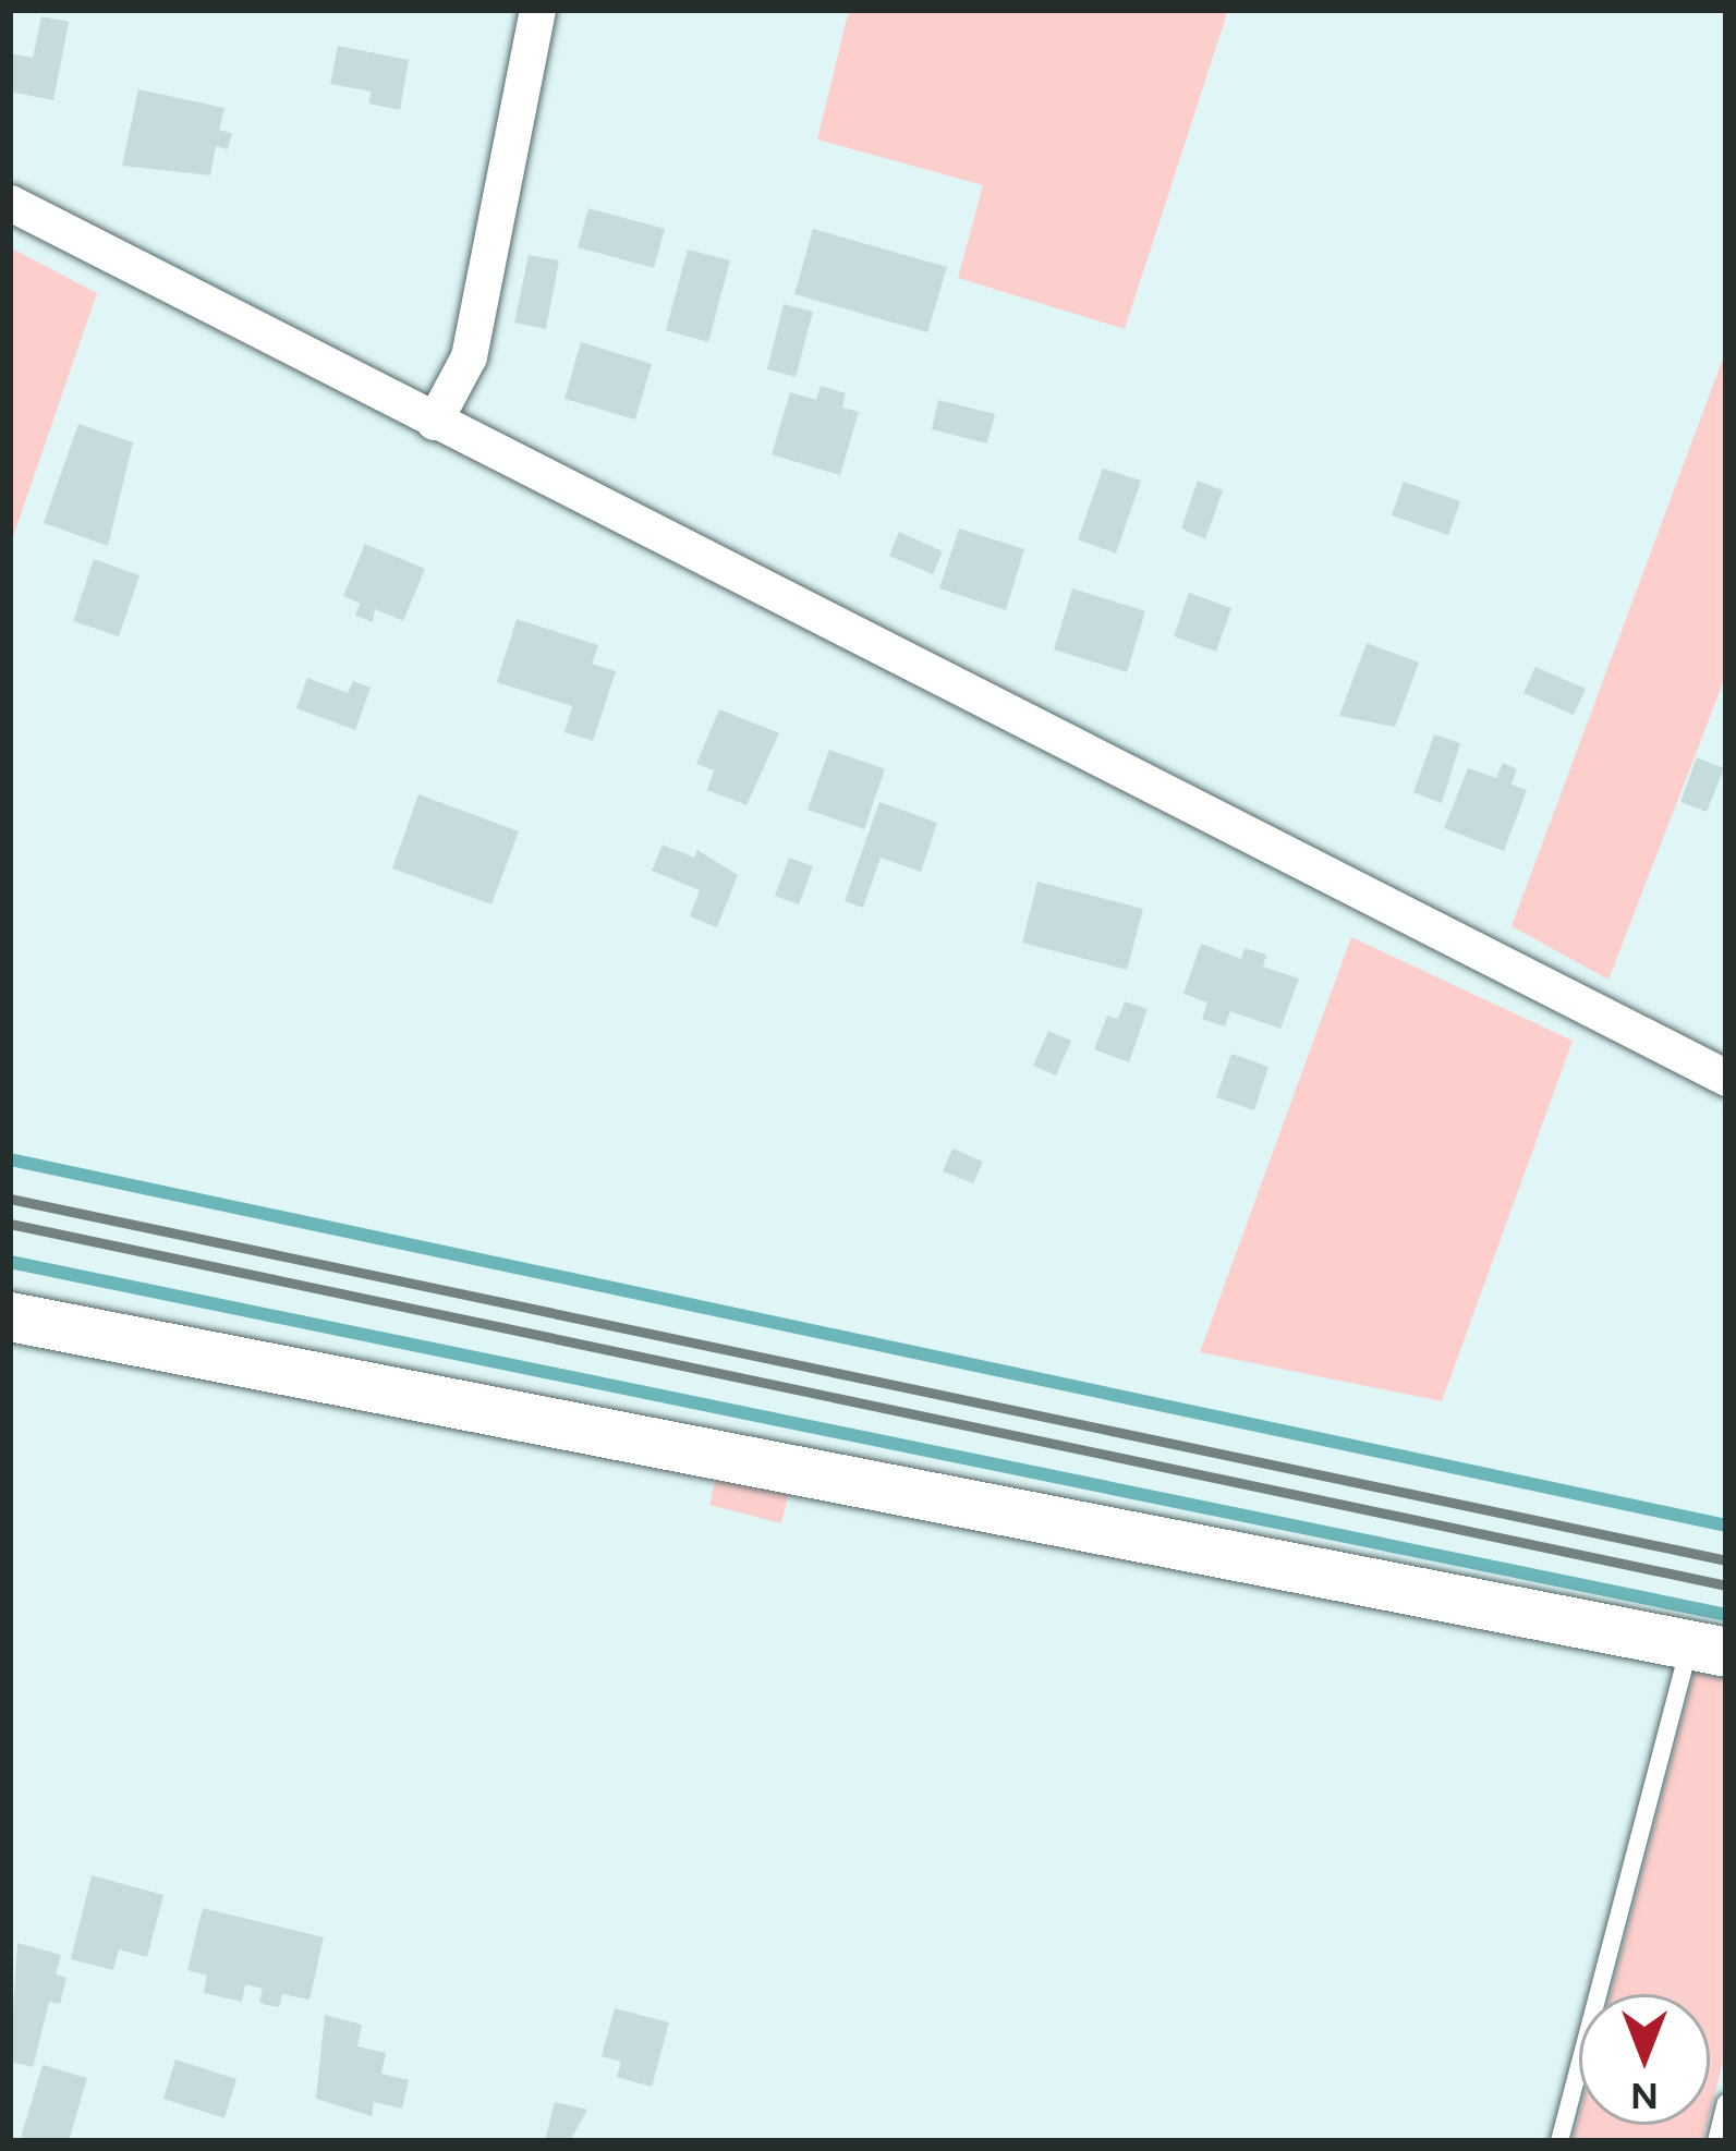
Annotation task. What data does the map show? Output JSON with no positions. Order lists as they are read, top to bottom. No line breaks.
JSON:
{"north":"bottom"}
